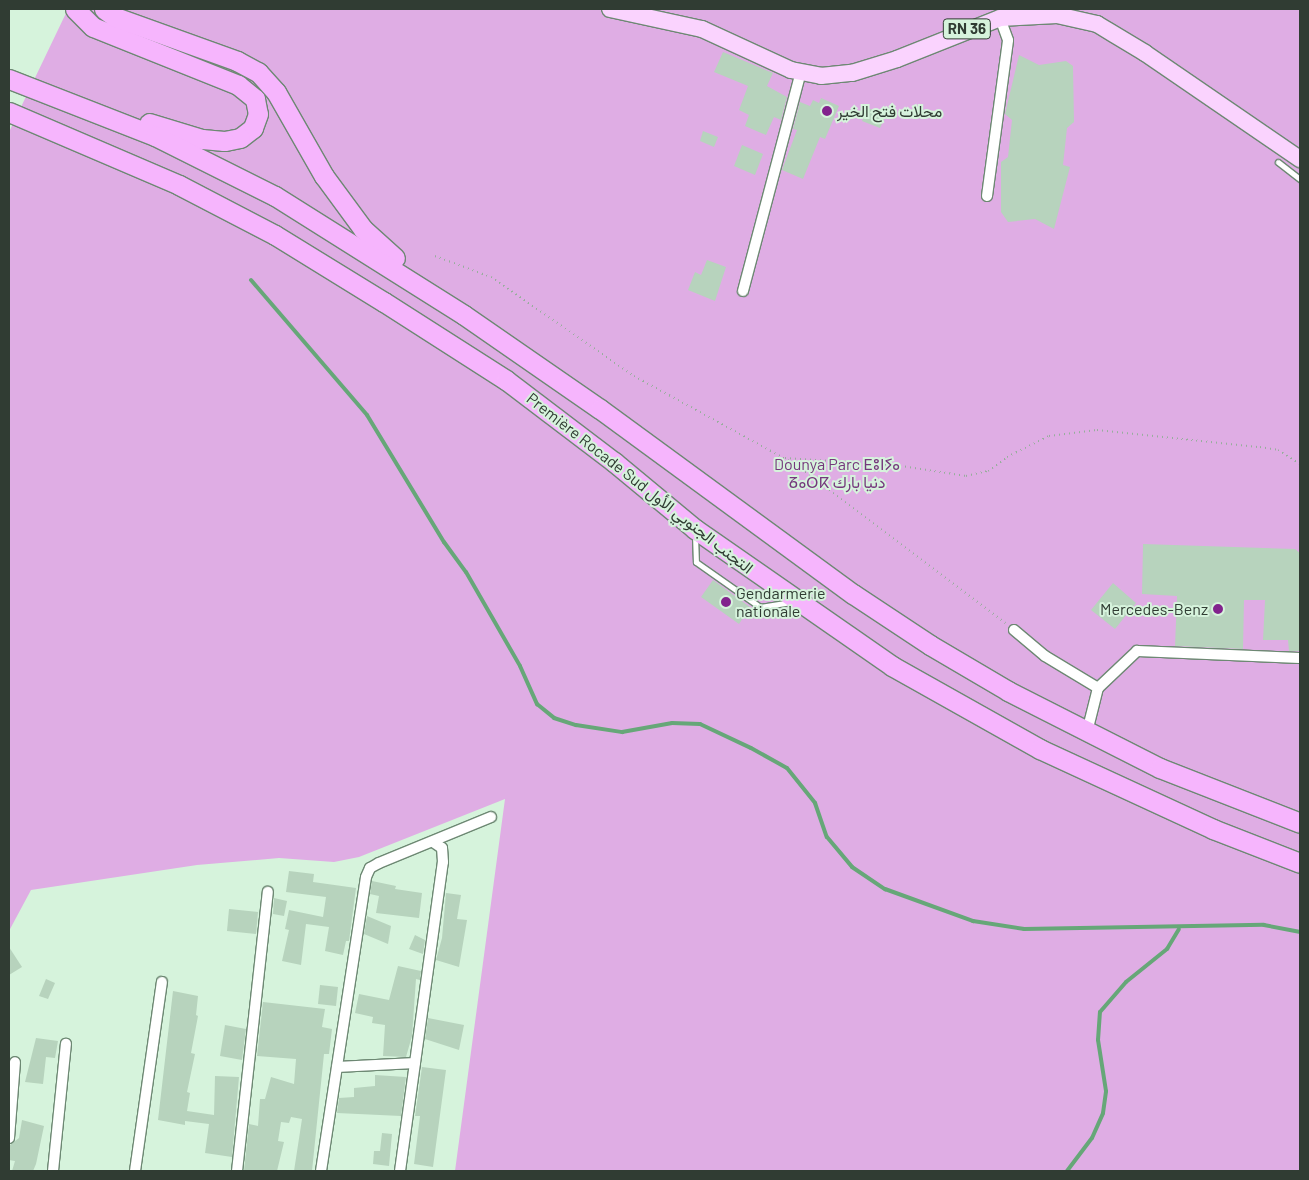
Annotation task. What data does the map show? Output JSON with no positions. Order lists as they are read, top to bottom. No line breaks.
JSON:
{"streets":{"highway":["Première Rocade Sud التجنب الجنوبي الأول"],"main road":["RN 36"]},"parks":["Dounya Parc ⴹⵓⵏⵢⴰ ⵒⴰⵔⴽ دنيا بارك"],"places":["محلات فتح الخير","Gendarmerie nationale","Mercedes-Benz"]}
